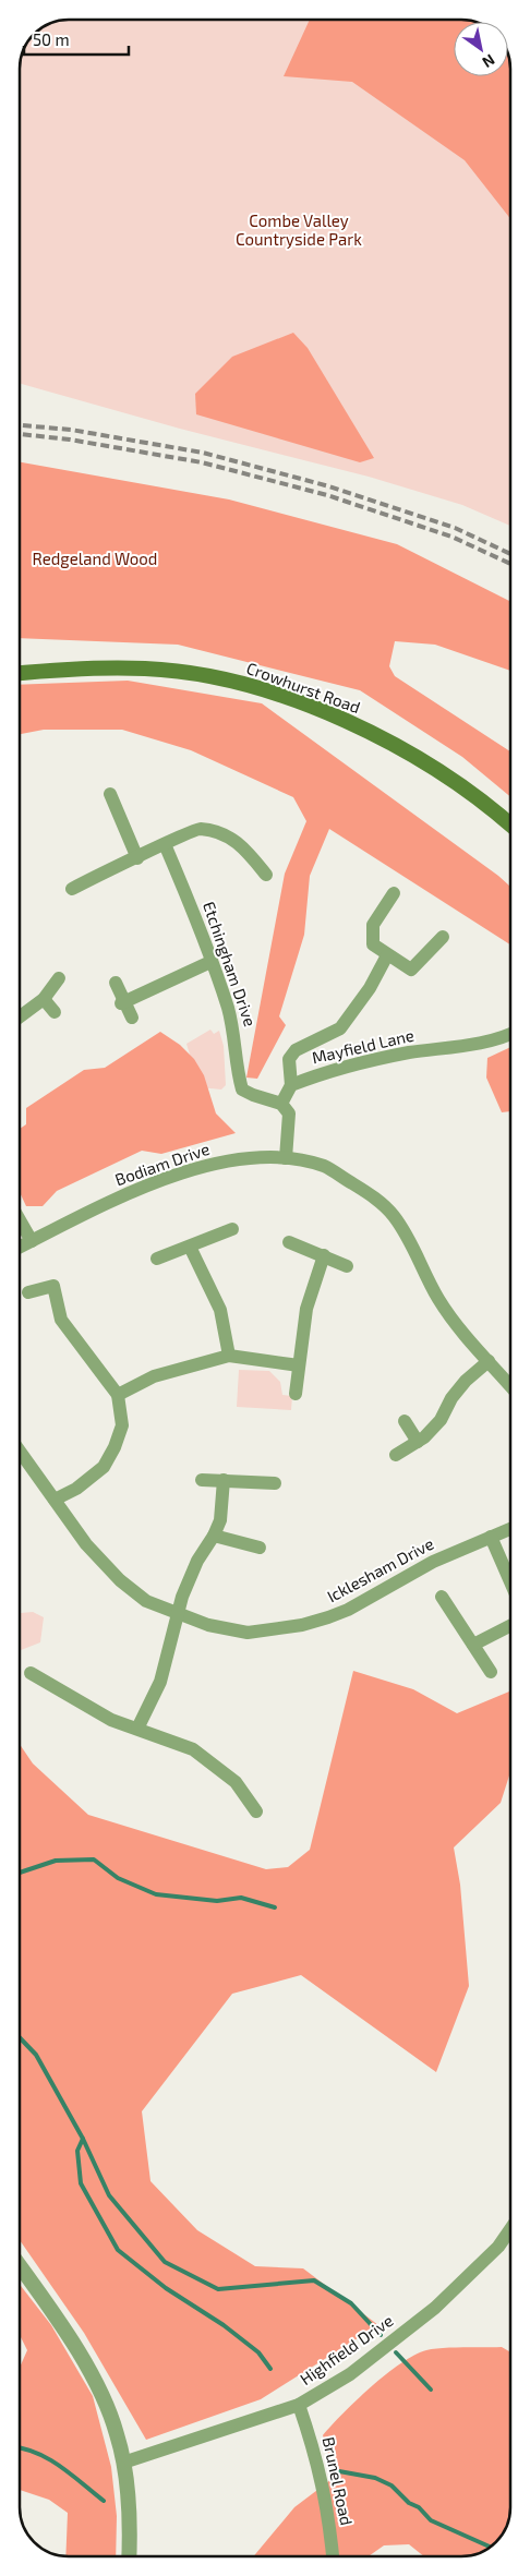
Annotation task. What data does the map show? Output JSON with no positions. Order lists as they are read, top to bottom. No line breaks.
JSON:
{"streets":{"main road":["Crowhurst Road"],"street":["Etchingham Drive","Mayfield Lane","Bodiam Drive","Icklesham Drive","Highfield Drive","Brunel Road"]},"crossings":[["Highfield Drive","Brunel Road"]],"parks":["Combe Valley Countryside Park","Redgeland Wood"],"scale_bar":"50 m","north":"bottom right"}
